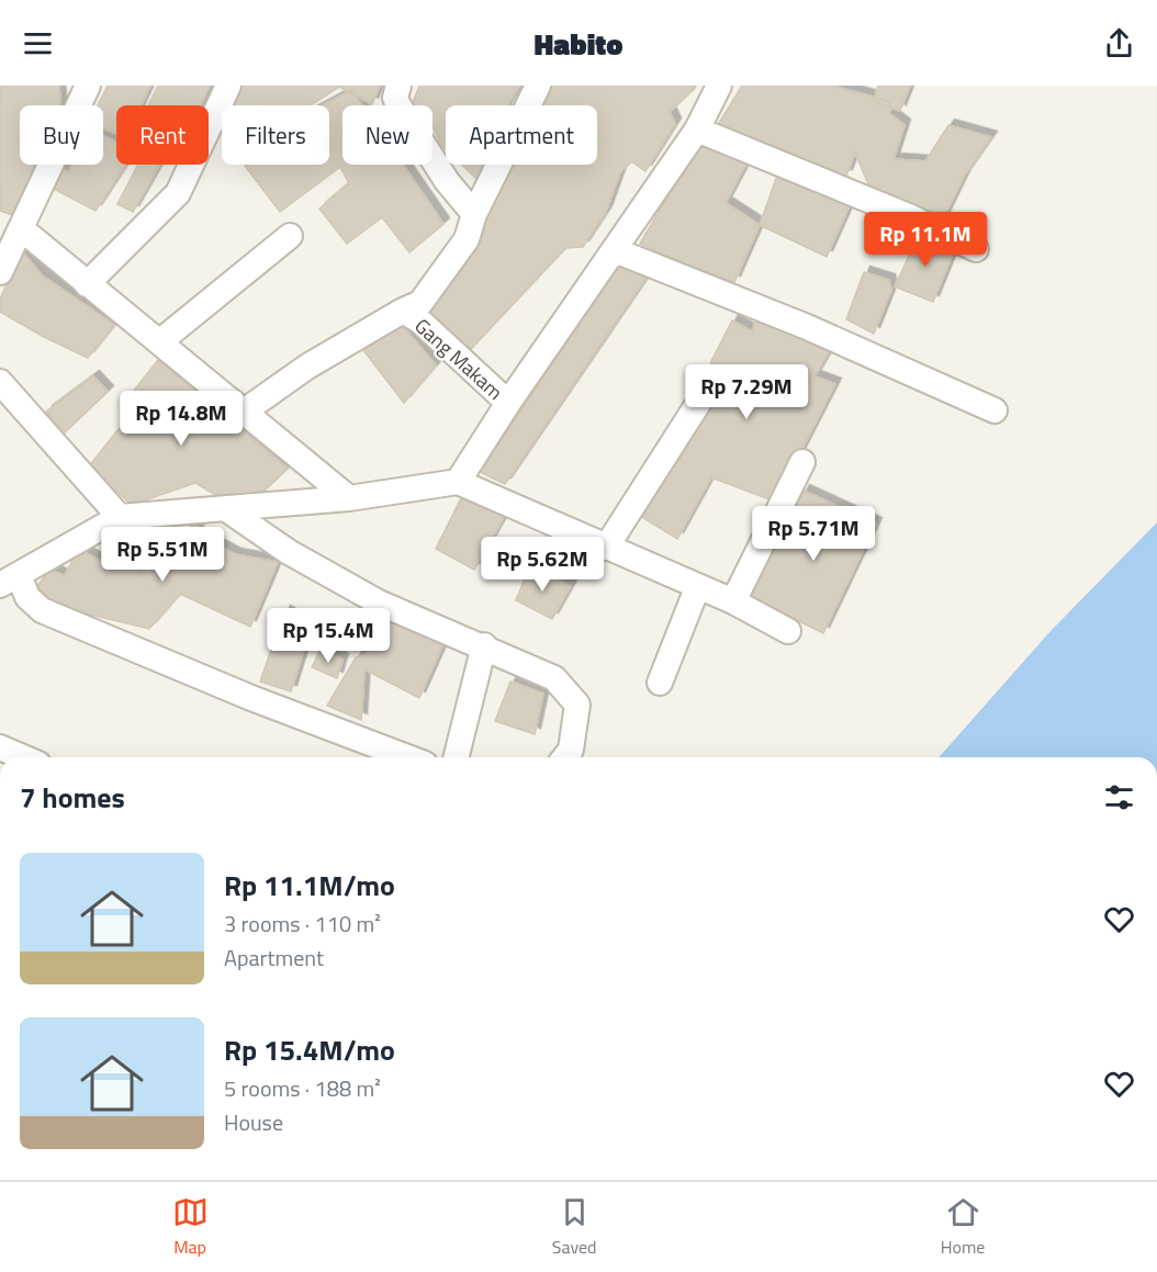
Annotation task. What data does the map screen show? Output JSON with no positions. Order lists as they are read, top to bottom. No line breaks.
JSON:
{"streets":{"street":["Gang Makam"]},"page":{"header":"Habito","chip":["Buy","Rent","Filters","New","Apartment"],"price":["Rp 11.1M","Rp 7.29M","Rp 14.8M","Rp 5.71M","Rp 5.51M","Rp 5.62M","Rp 15.4M"],"heading":"7 homes","list":[{"name":"Rp 11.1M/mo","note":"3 rooms · 110 m² · Apartment"},{"name":"Rp 15.4M/mo","note":"5 rooms · 188 m² · House"}],"tabs":["Map","Saved","Home"]}}
